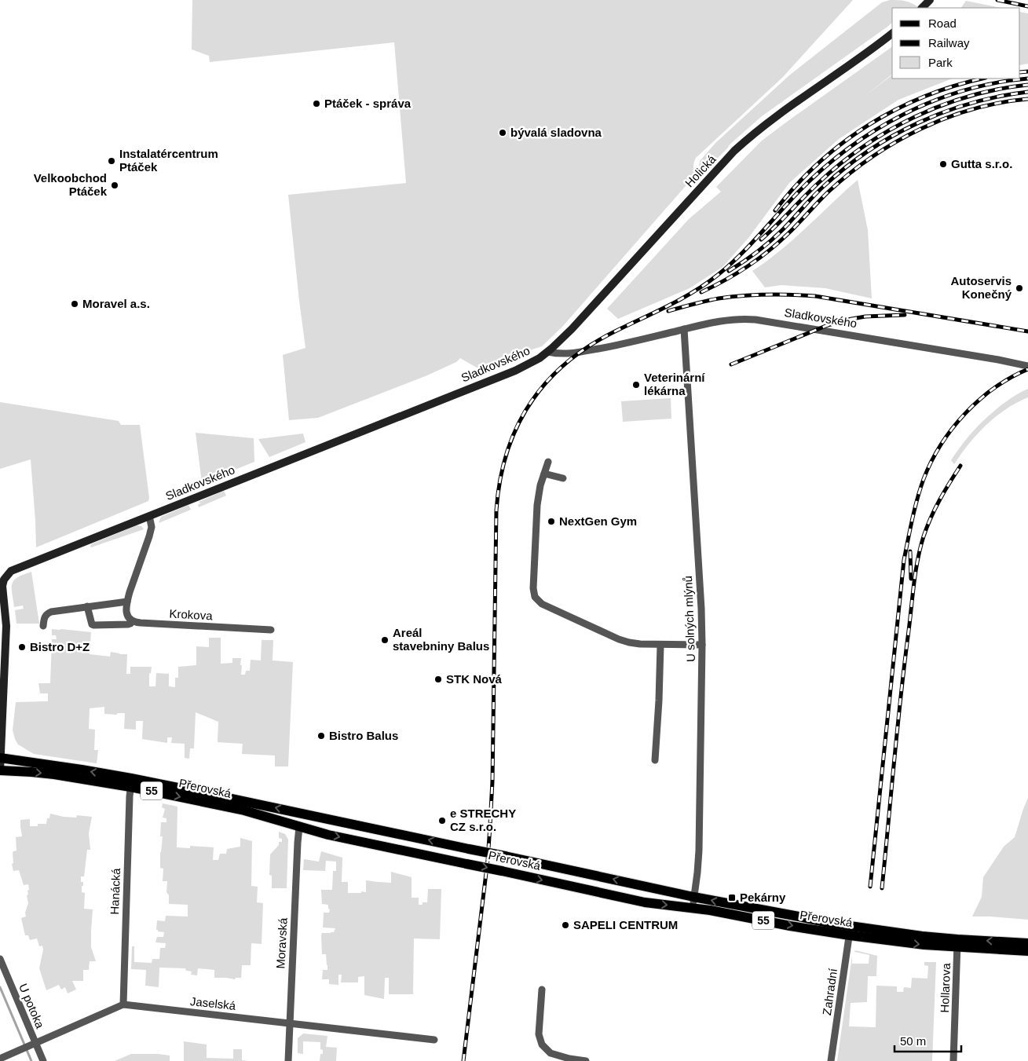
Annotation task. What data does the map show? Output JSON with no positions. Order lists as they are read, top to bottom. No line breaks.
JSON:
{"streets":{"main road":["Přerovská","55"],"street":["Holická","Sladkovského","Krokova","U solných mlýnů","Hanácká","Moravská","Hollarova","Zahradní","Jaselská","U potoka"]},"crossings":[["Holická","Sladkovského"],["Sladkovského","U solných mlýnů"],["U solných mlýnů","Přerovská"],["Přerovská","Hanácká"],["Přerovská","Moravská"],["Přerovská","Hollarova"],["Přerovská","Zahradní"],["Hanácká","Jaselská"],["Moravská","Jaselská"]],"places":{"other":["Ptáček - správa","bývalá sladovna","Instalatércentrum Ptáček","Gutta s.r.o.","Velkoobchod Ptáček","Autoservis Konečný","Moravel a.s.","Veterinární lékárna","NextGen Gym","Areál stavebniny Balus","Bistro D+Z","STK Nová","Bistro Balus","e STRECHY CZ s.r.o.","SAPELI CENTRUM"],"transit":["Pekárny"]},"legend":["Road","Railway","Park"],"scale_bar":"50 m"}
